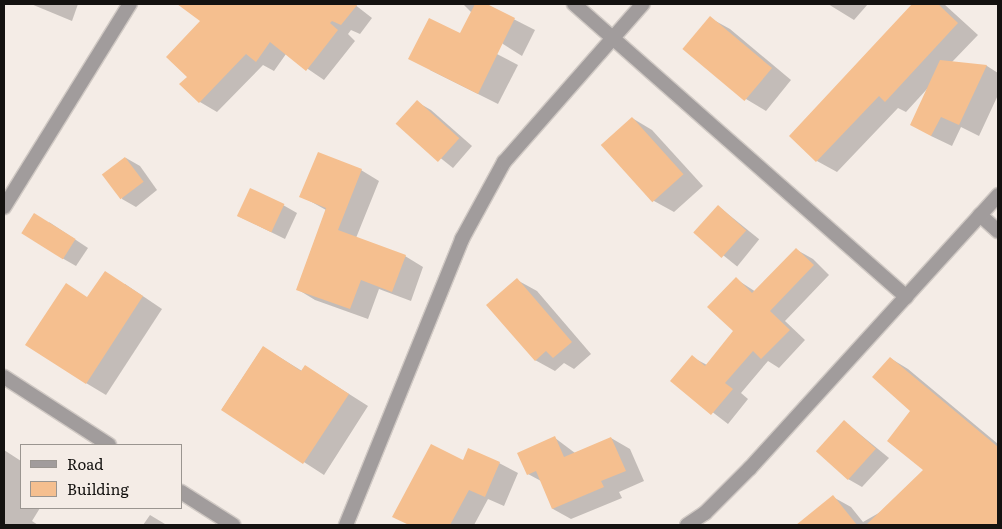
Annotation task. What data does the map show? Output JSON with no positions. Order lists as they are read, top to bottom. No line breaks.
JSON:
{"legend":["Road","Building"]}
